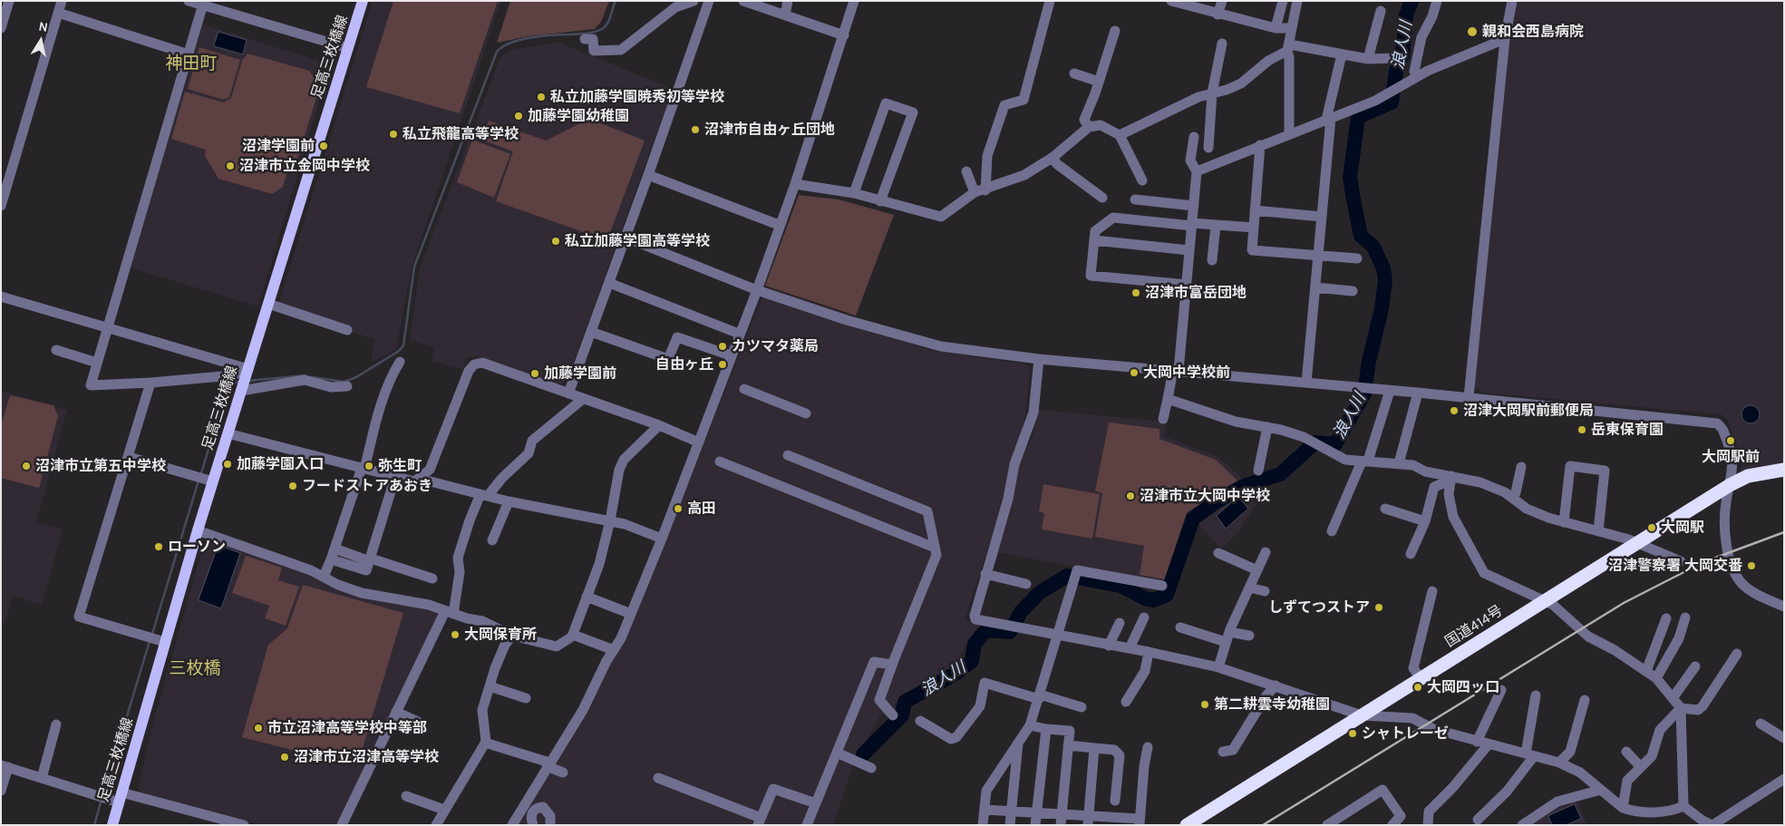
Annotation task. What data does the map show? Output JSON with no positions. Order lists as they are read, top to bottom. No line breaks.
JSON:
{"streets":{"highway":["国道414号"],"main road":["足高三枚橋線"]},"districts":["神田町","三枚橋"],"water":["浪人川"],"places":["親和会西島病院","私立加藤学園暁秀初等学校","加藤学園幼稚園","沼津市自由ヶ丘団地","私立飛龍高等学校","沼津学園前","沼津市立金岡中学校","私立加藤学園高等学校","沼津市富岳団地","カツマタ薬局","自由ヶ丘","大岡中学校前","加藤学園前","沼津大岡駅前郵便局","岳東保育園","大岡駅前","加藤学園入口","沼津市立第五中学校","弥生町","フードストアあおき","沼津市立大岡中学校","高田","大岡駅","ローソン","沼津警察署 大岡交番","しずてつストア","大岡保育所","大岡四ッ口","第二耕雲寺幼稚園","市立沼津高等学校中等部","シャトレーゼ","沼津市立沼津高等学校"],"north":"top"}
